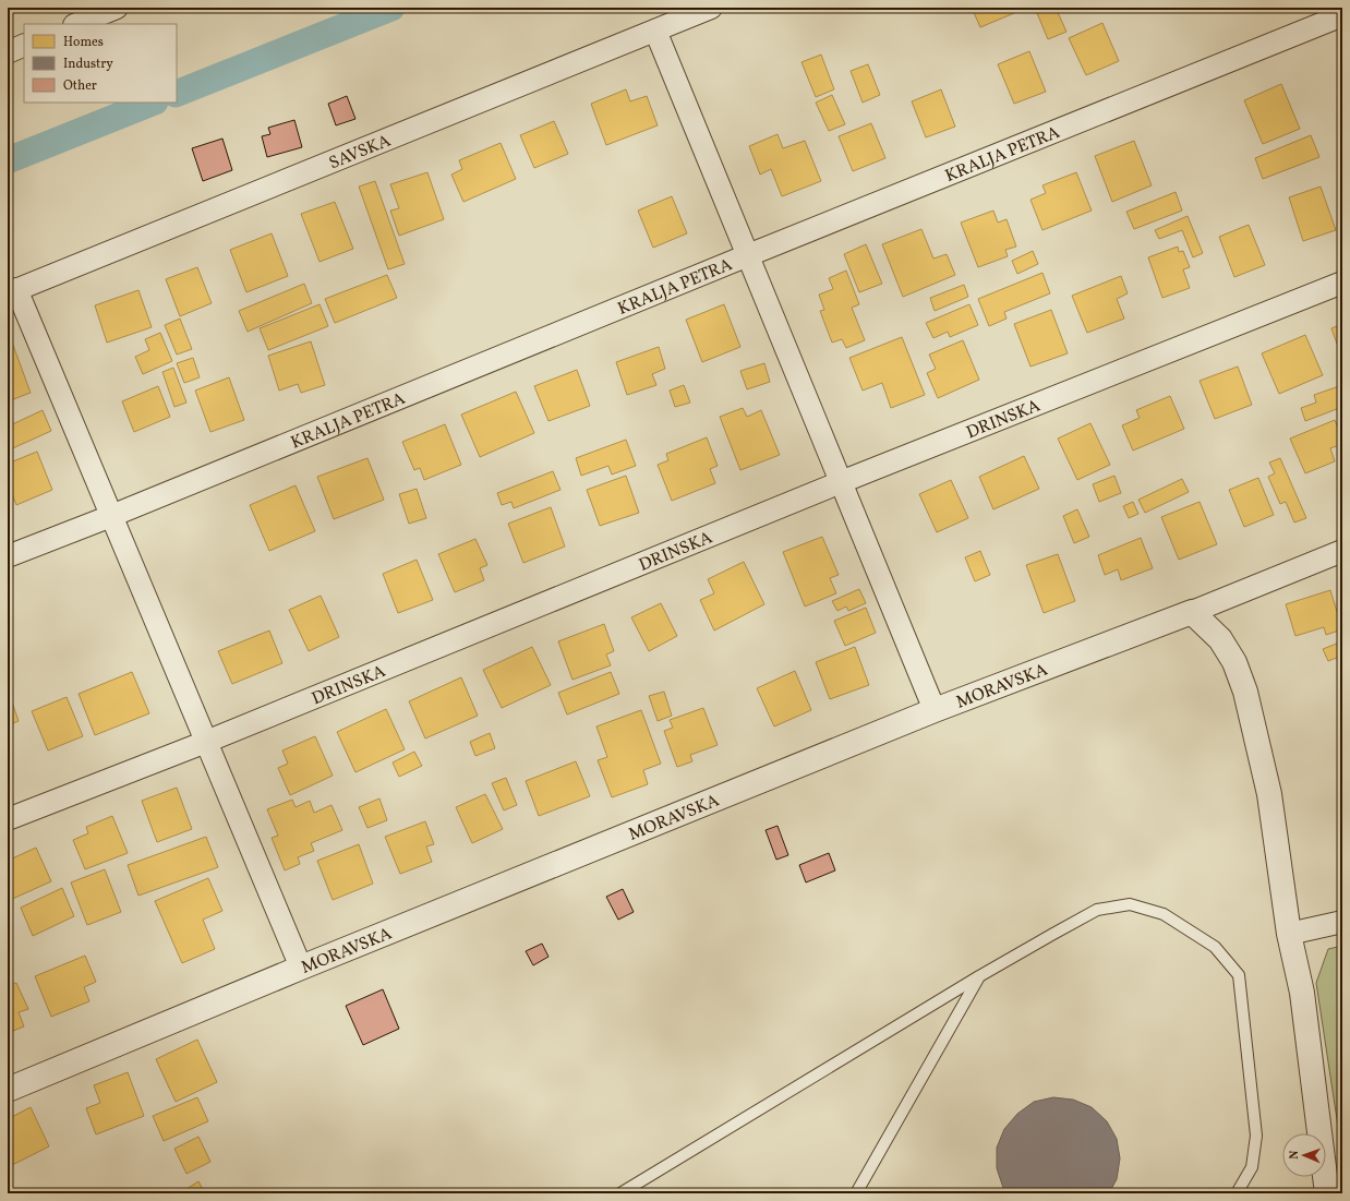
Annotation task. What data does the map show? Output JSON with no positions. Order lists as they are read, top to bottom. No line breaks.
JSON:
{"streets":{"street":["SAVSKA","KRALJA PETRA","DRINSKA","MORAVSKA"]},"legend":["Homes","Industry","Other"],"north":"left"}
